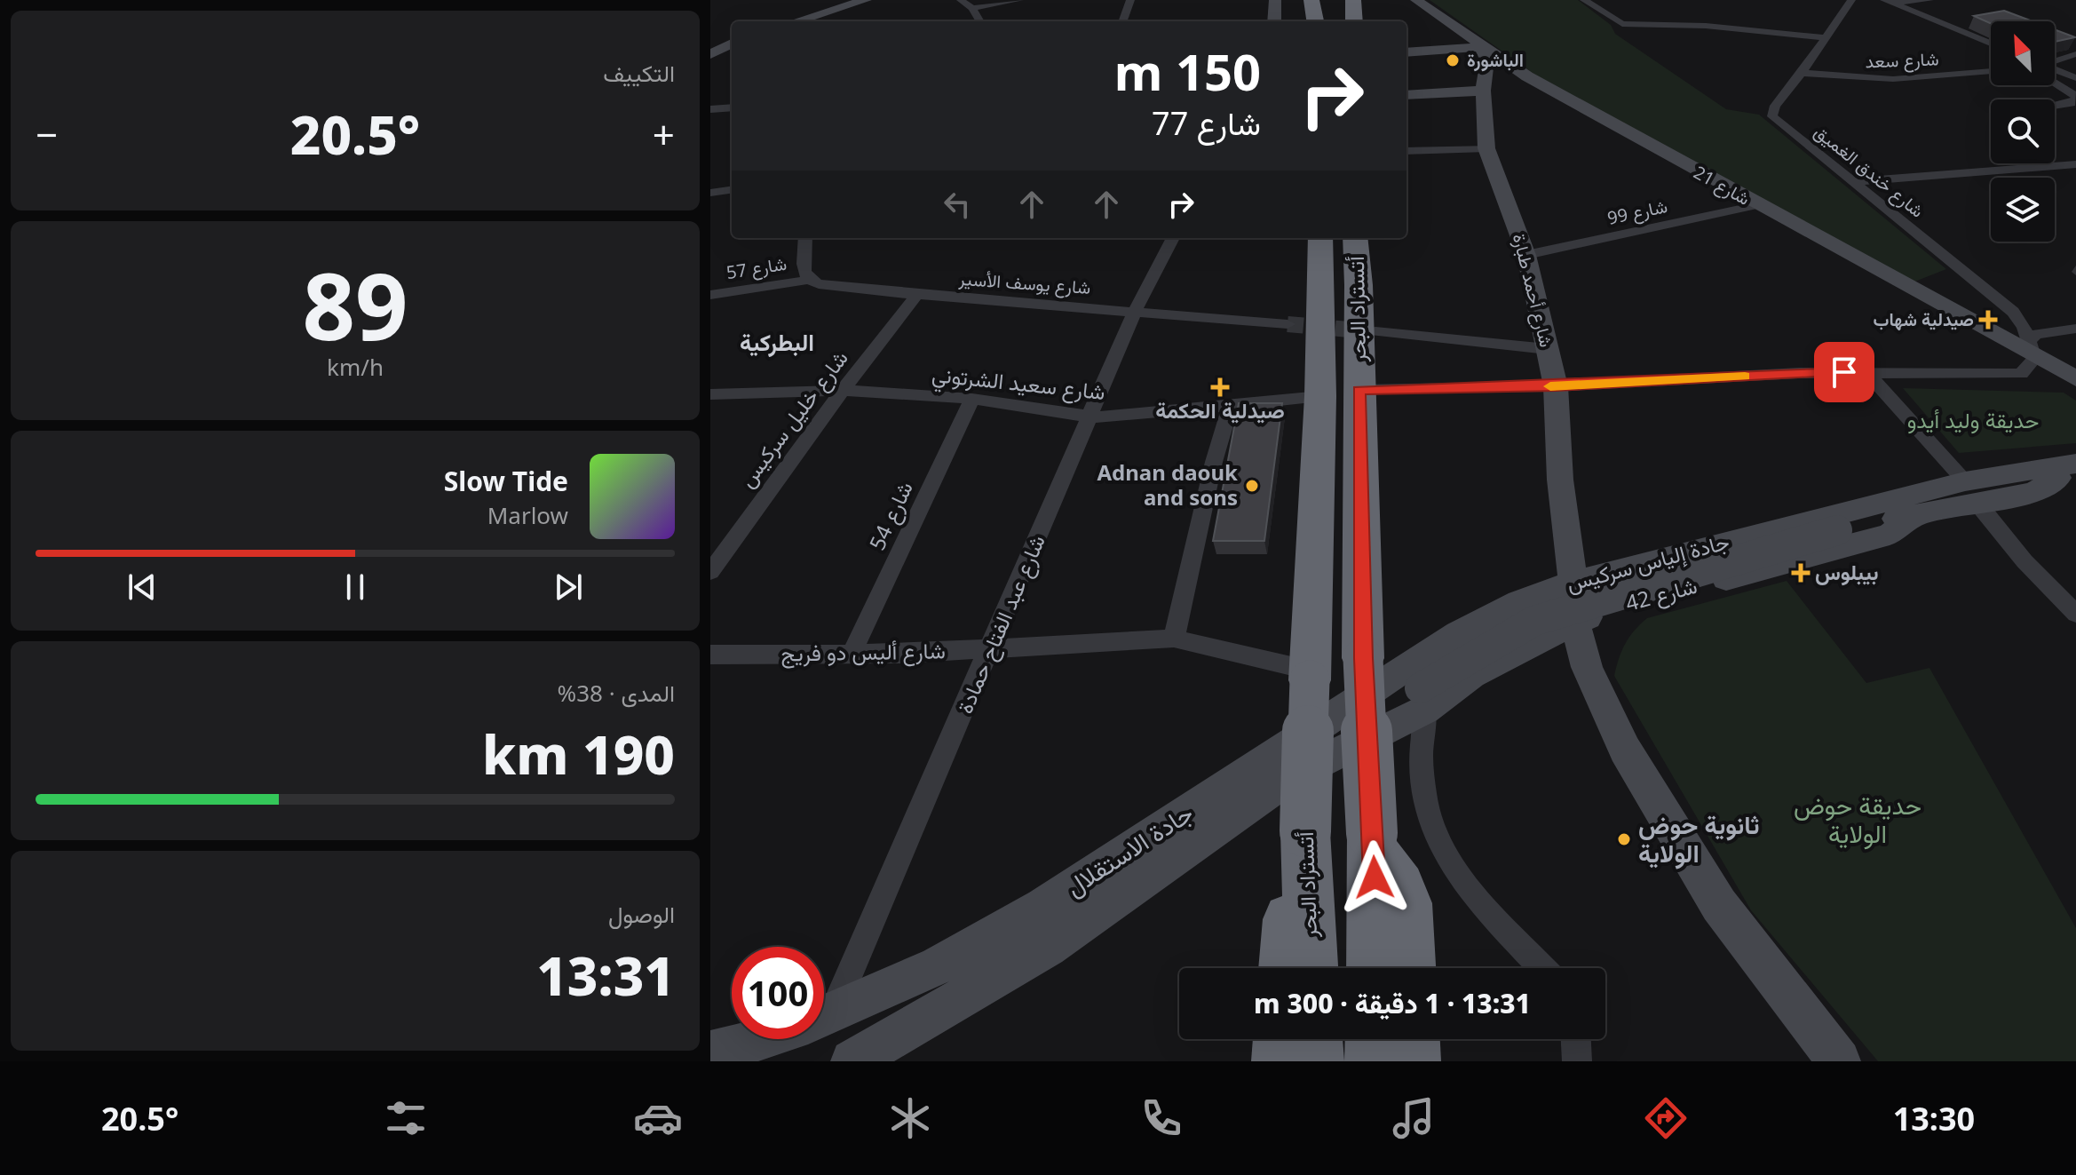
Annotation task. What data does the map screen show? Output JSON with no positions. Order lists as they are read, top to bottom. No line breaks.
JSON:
{"streets":{"highway":["أتستراد البحر"],"street":["شارع سعد","شارع خندق الغميق","شارع 21","شارع 99","شارع 57","شارع يوسف الأسير","شارع أحمد طبارة","شارع سعيد الشرتوني","شارع خليل سركيس","شارع 54","جادة إلياس سركيس","شارع 42","شارع عبد الفتاح حمادة","شارع أليس دو فريج","جادة الاستقلال"]},"crossings":[["شارع سعد","شارع خندق الغميق"],["شارع خندق الغميق","شارع 21"],["شارع 21","شارع 99"],["شارع 21","شارع أحمد طبارة"],["شارع 99","شارع أحمد طبارة"],["شارع 57","شارع يوسف الأسير"],["شارع يوسف الأسير","شارع خليل سركيس"],["شارع يوسف الأسير","شارع عبد الفتاح حمادة"],["شارع أحمد طبارة","جادة إلياس سركيس"],["شارع أحمد طبارة","شارع 42"],["أتستراد البحر","شارع سعيد الشرتوني"],["أتستراد البحر","شارع أليس دو فريج"],["أتستراد البحر","جادة الاستقلال"],["شارع سعيد الشرتوني","شارع خليل سركيس"],["شارع سعيد الشرتوني","شارع 54"],["شارع سعيد الشرتوني","شارع عبد الفتاح حمادة"],["شارع 54","شارع أليس دو فريج"],["جادة إلياس سركيس","شارع 42"],["جادة إلياس سركيس","جادة الاستقلال"],["شارع 42","جادة الاستقلال"],["شارع عبد الفتاح حمادة","شارع أليس دو فريج"],["شارع أليس دو فريج","جادة الاستقلال"]],"districts":["البطركية"],"parks":["حديقة وليد أيدو","حديقة حوض الولاية"],"places":{"other":["الباشورة","Adnan daouk and sons","ثانوية حوض الولاية"],"health":["صيدلية شهاب","صيدلية الحكمة","بيبلوس"]},"north":"top left","page":{"tile":["التكييف",["89","km/h"],["المدى · 38%","190 km"],["الوصول","13:31"]],"turn":["150 m","شارع 77"],"heat":["−","20.5°","+"],"song":["Slow Tide","Marlow"],"limit":"100","trip":"13:31 · 1 دقيقة · 300 m","tabs":["13:30","20.5°"]}}
